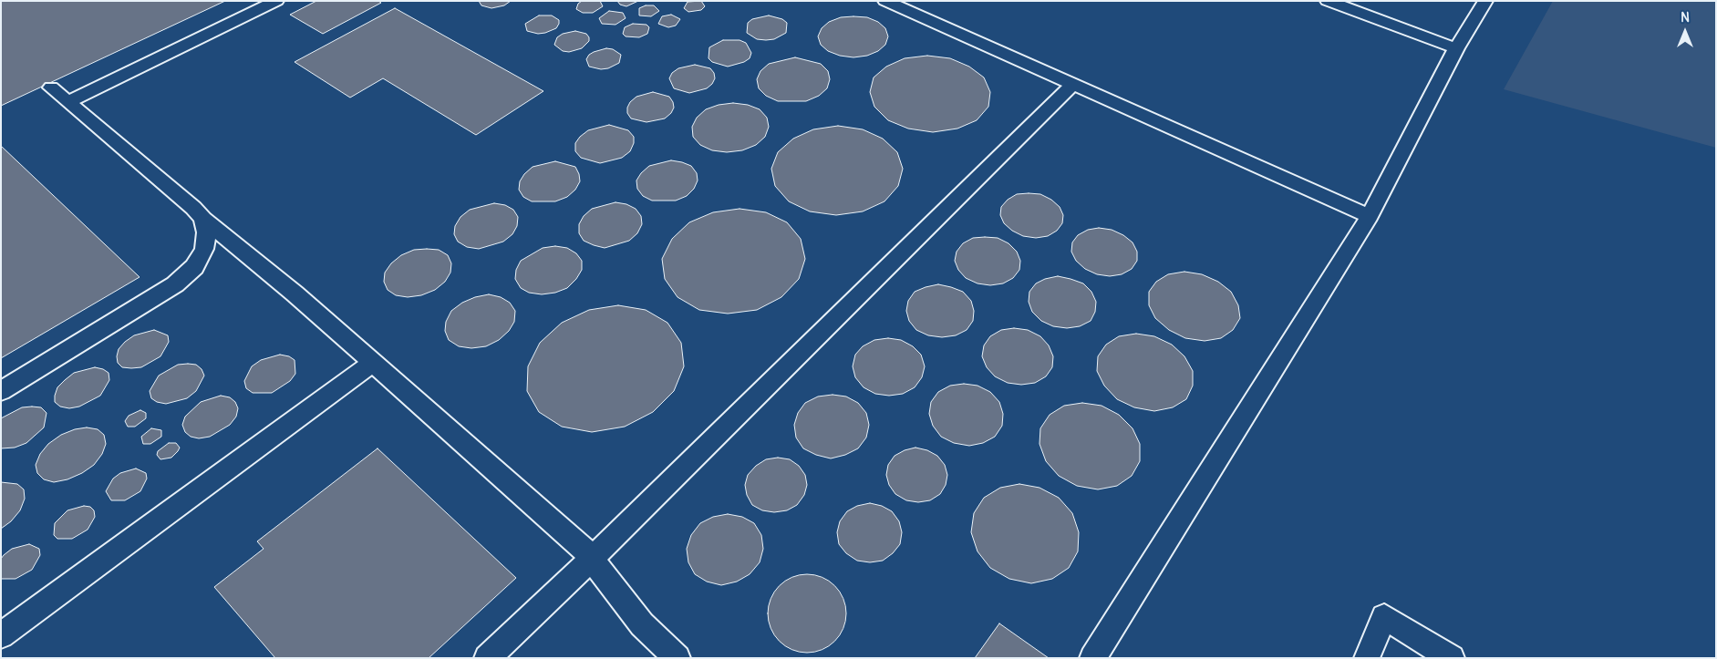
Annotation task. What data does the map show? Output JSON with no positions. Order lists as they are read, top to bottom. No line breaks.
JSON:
{"north":"top"}
